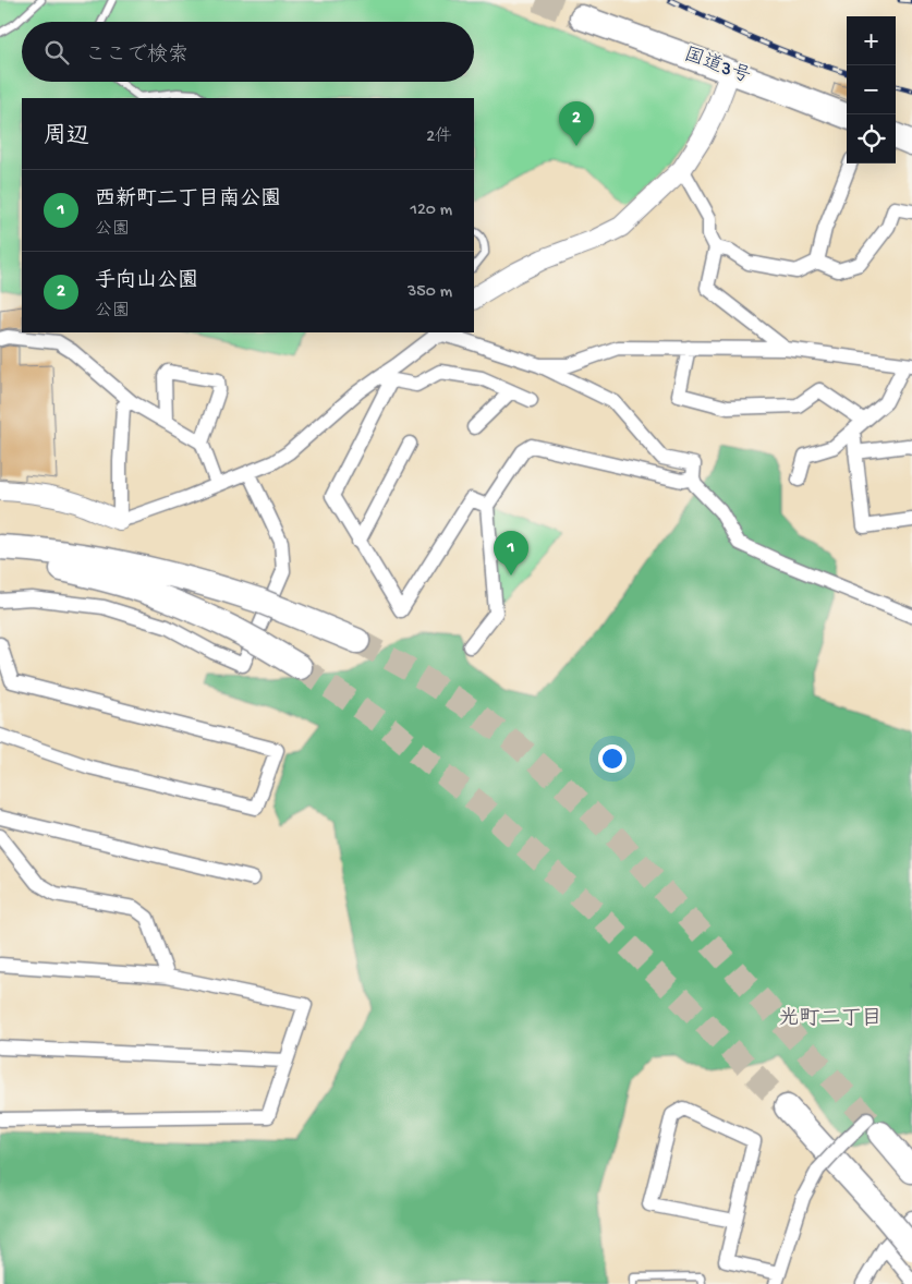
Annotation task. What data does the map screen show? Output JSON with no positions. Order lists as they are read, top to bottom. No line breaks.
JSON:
{"streets":{"highway":["国道3号"]},"districts":["光町二丁目"],"page":{"map_buttons":["+","−"],"search":"ここで検索","heading":["周辺","2件"],"pins":["2","1"],"list":[{"mark":"1","name":"西新町二丁目南公園","note":"公園","value":"120 m"},{"mark":"2","name":"手向山公園","note":"公園","value":"350 m"}]}}
